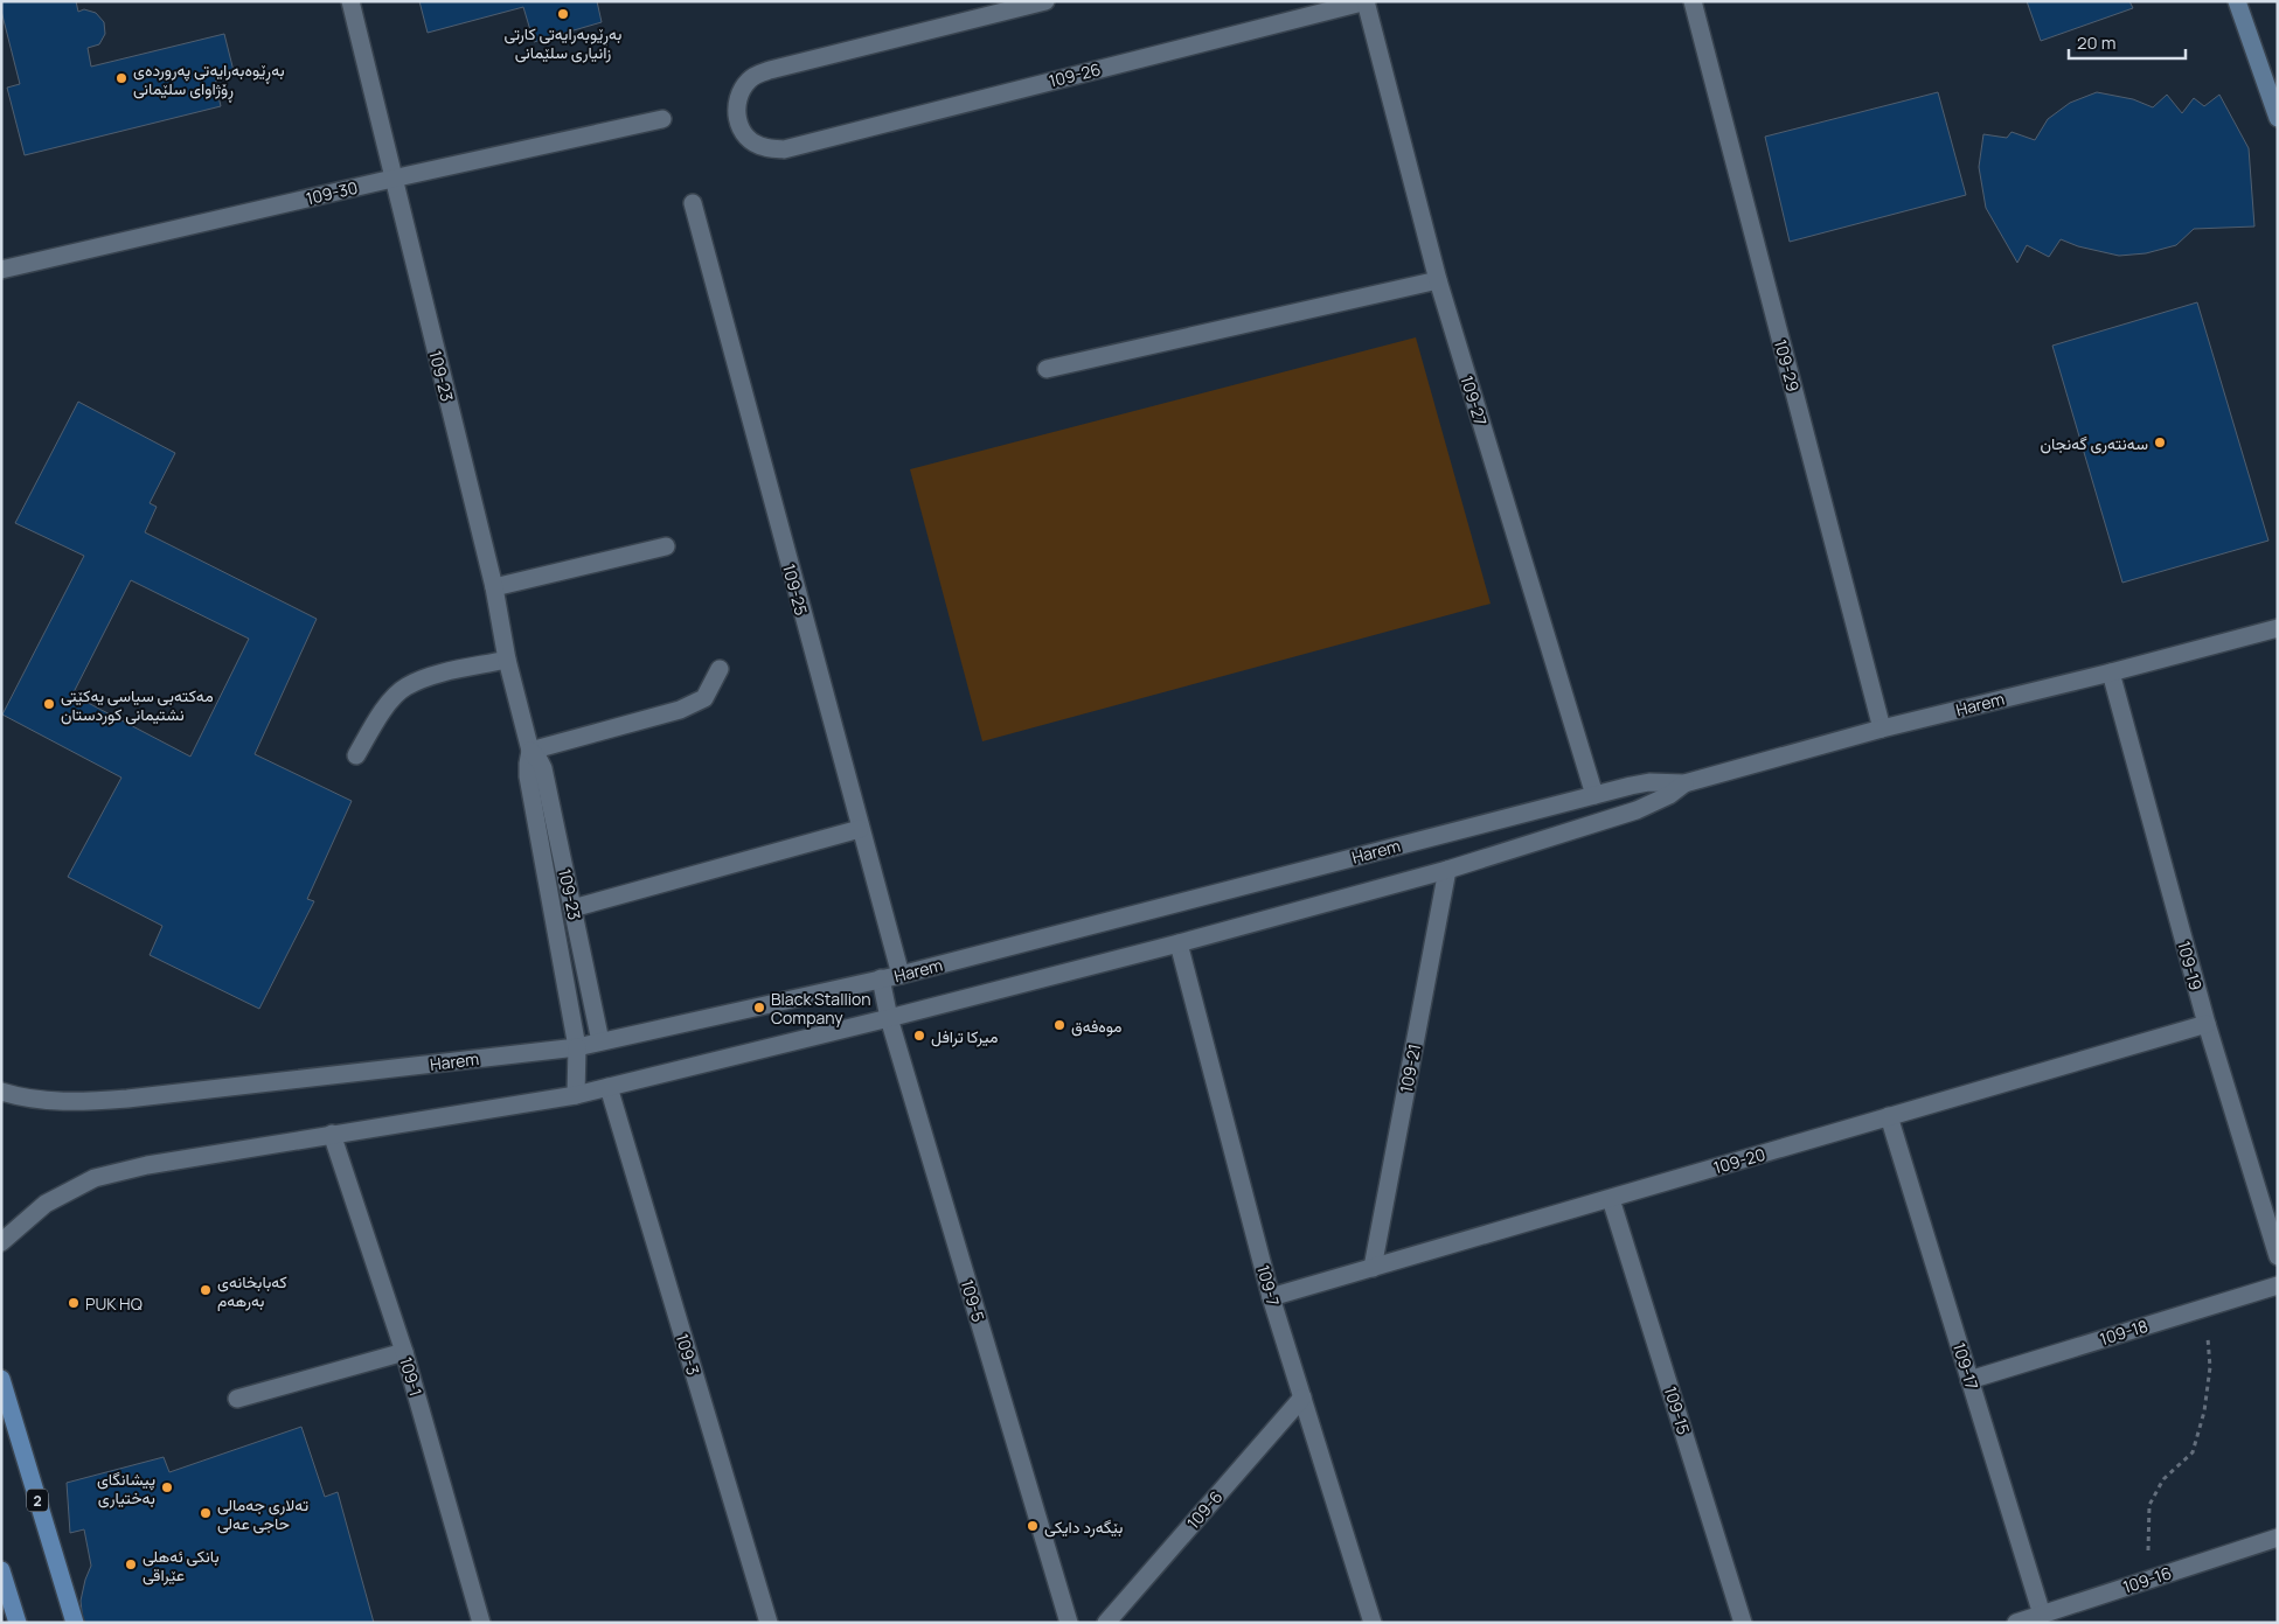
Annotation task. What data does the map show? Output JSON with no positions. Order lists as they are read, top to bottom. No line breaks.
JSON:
{"streets":{"main road":["2"],"street":["109-26","109-30","109-29","109-23","109-27","109-25","Harem","109-19","109-21","109-20","109-7","109-5","109-18","109-3","109-17","109-1","109-15","109-6","109-16"]},"crossings":[["109-26","109-27"],["109-30","109-23"],["109-29","Harem"],["109-23","Harem"],["109-27","Harem"],["109-25","Harem"],["Harem","109-19"],["Harem","109-21"],["Harem","109-7"],["Harem","109-5"],["Harem","109-3"],["Harem","109-1"],["109-19","109-20"],["109-21","109-20"],["109-20","109-7"],["109-20","109-17"],["109-20","109-15"],["109-7","109-6"],["109-18","109-17"],["109-17","109-16"]],"places":["بەڕێوبەرایەتی کارتی زانیاری سلێمانی","بەڕێوەبەرایەتی پەروردەی ڕۆژاوای سلێمانی","سەنتەری گەنجان","مەکتەبی سیاسی یەکێتی نشتیمانی کوردستان","Black Stallion Company","موەفەق","ميركا ترافل","کەبابخانەی بەرهەم","PUK HQ","پیشانگای بەختیاری","تەلاری جەمالی حاجی عەلی","بێگەرد دایکی","بانکی ئەھلی عێراقی"],"scale_bar":"20 m"}
